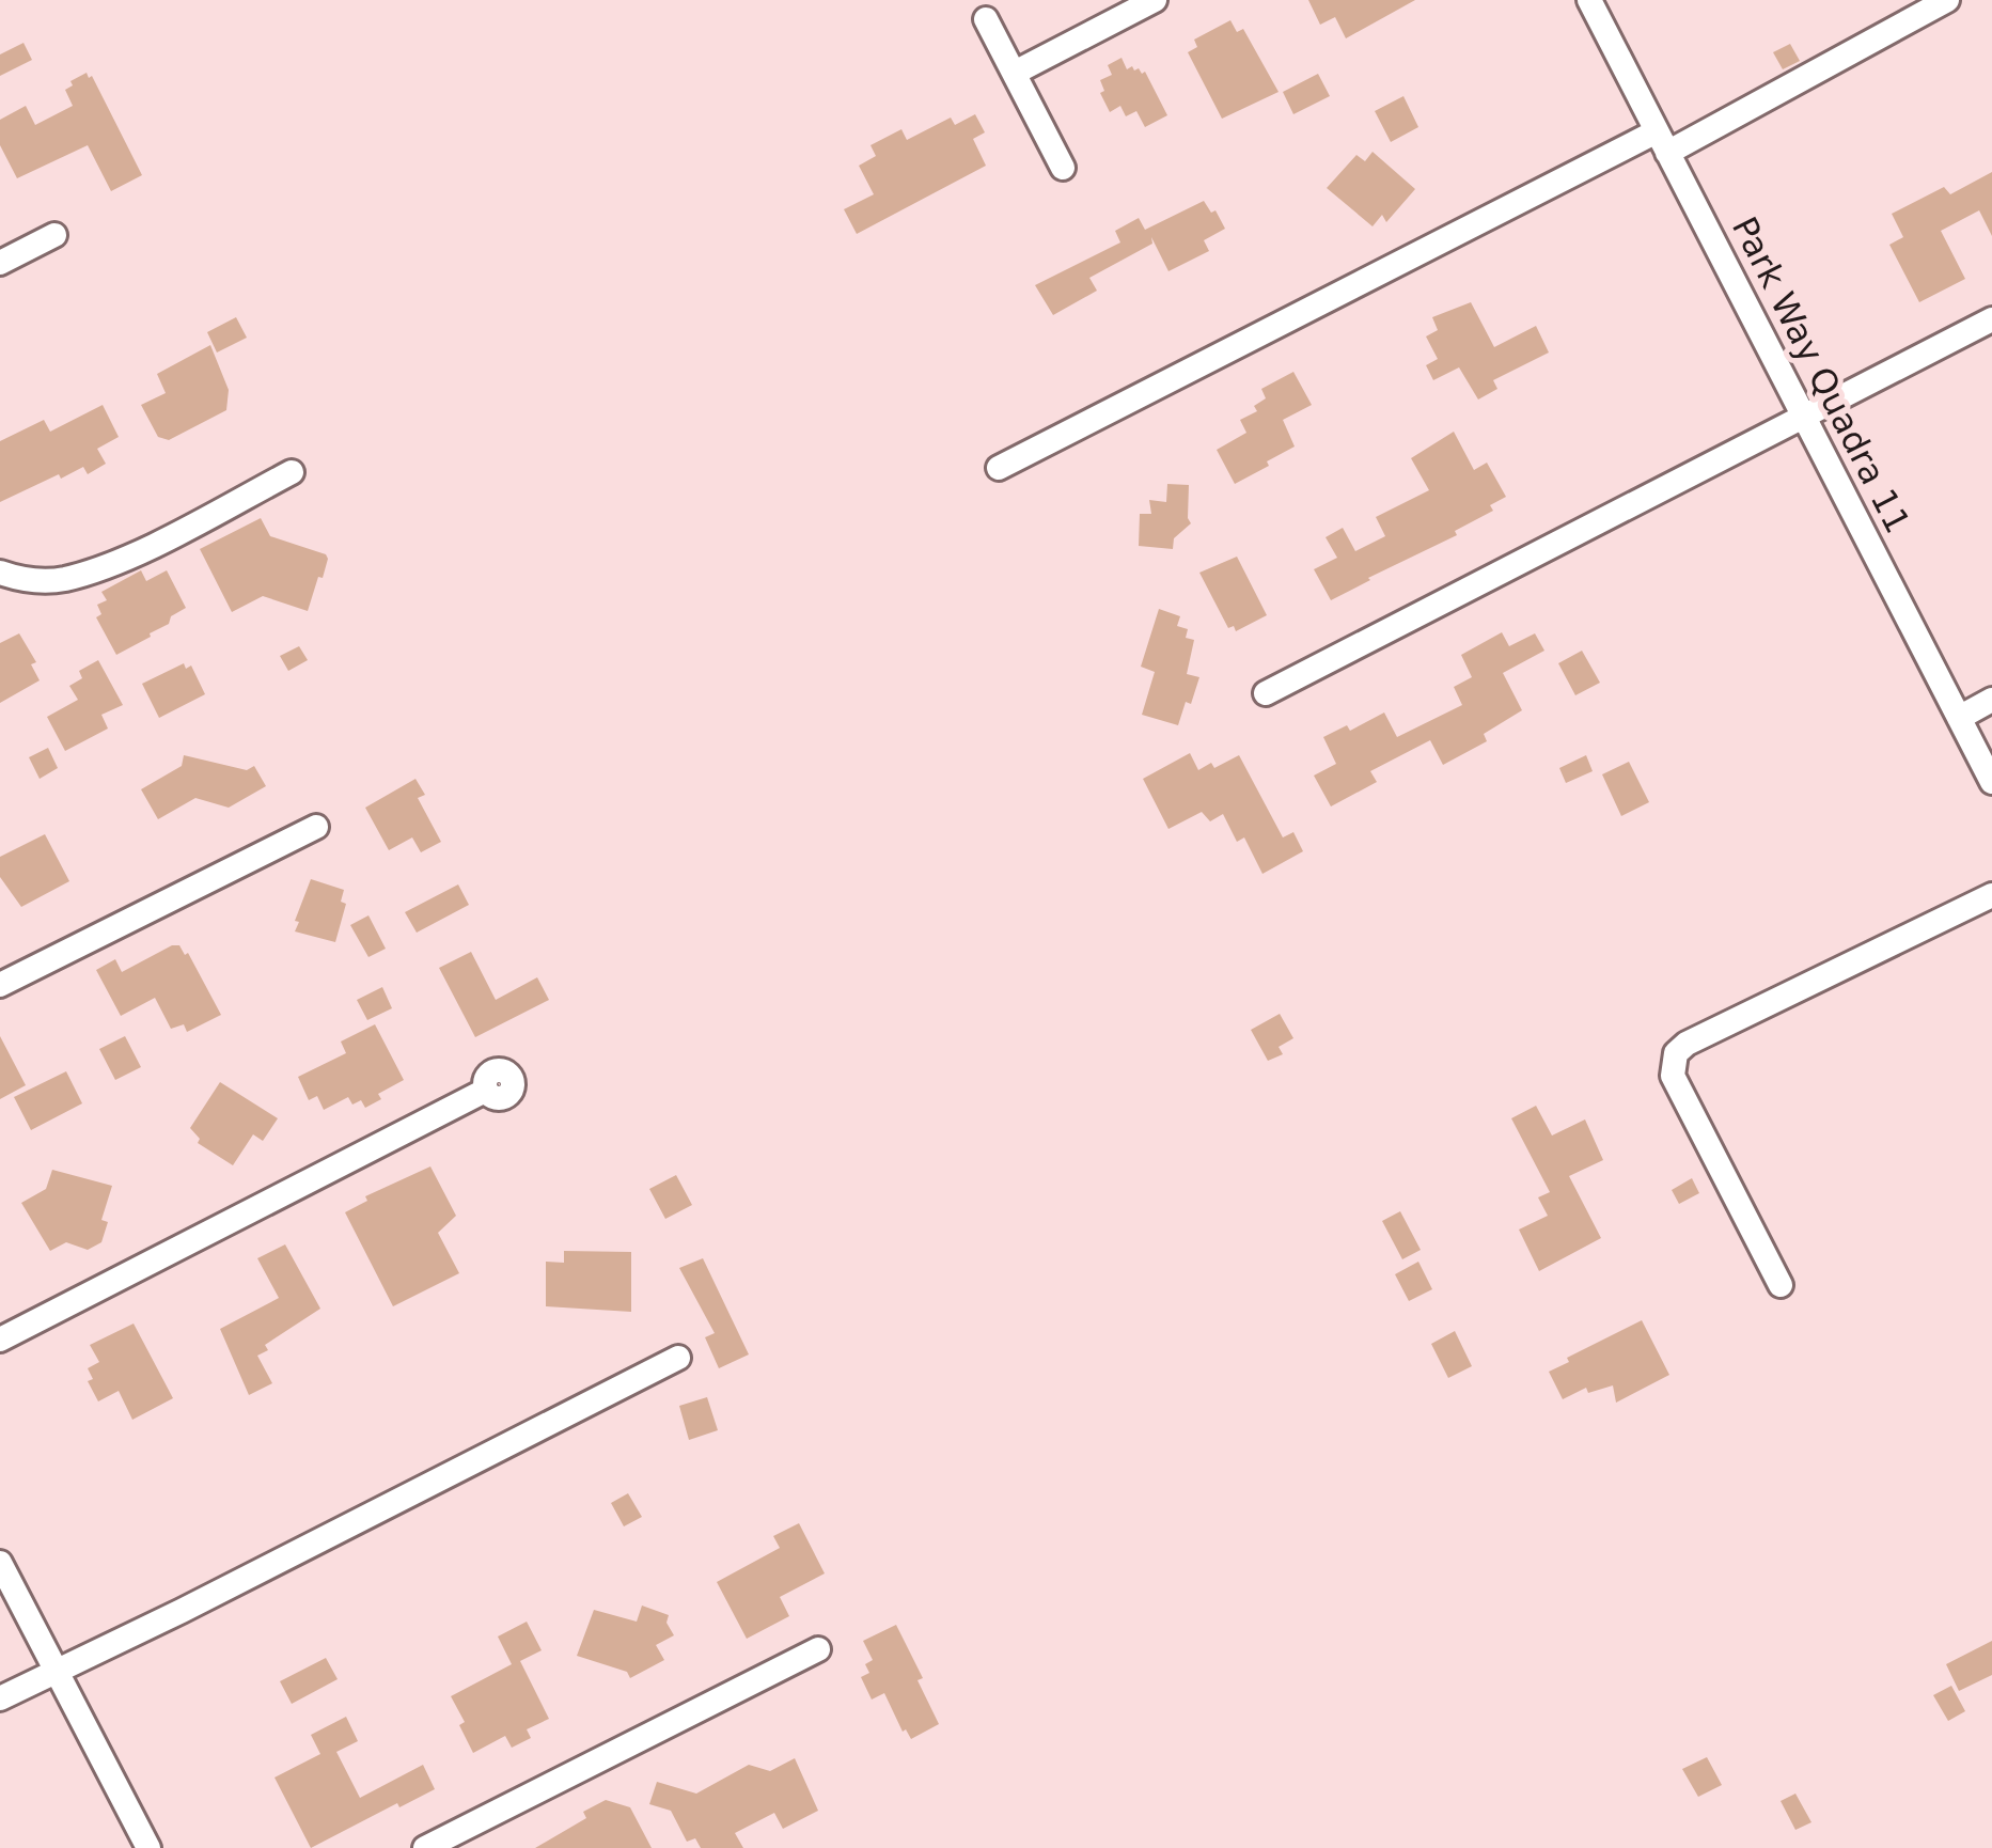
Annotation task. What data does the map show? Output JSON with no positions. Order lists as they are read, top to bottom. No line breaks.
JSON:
{"streets":{"street":["Park Way Quadra 11"]}}
